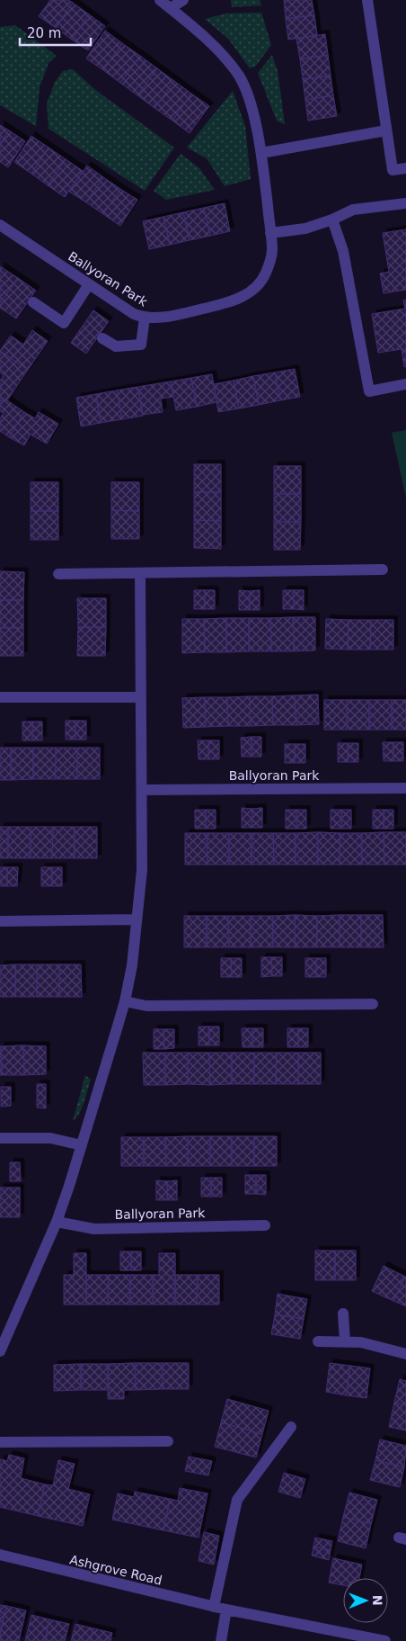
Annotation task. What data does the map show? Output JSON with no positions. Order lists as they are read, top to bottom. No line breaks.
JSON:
{"streets":{"street":["Ballyoran Park","Ashgrove Road"]},"scale_bar":"20 m","north":"right"}
